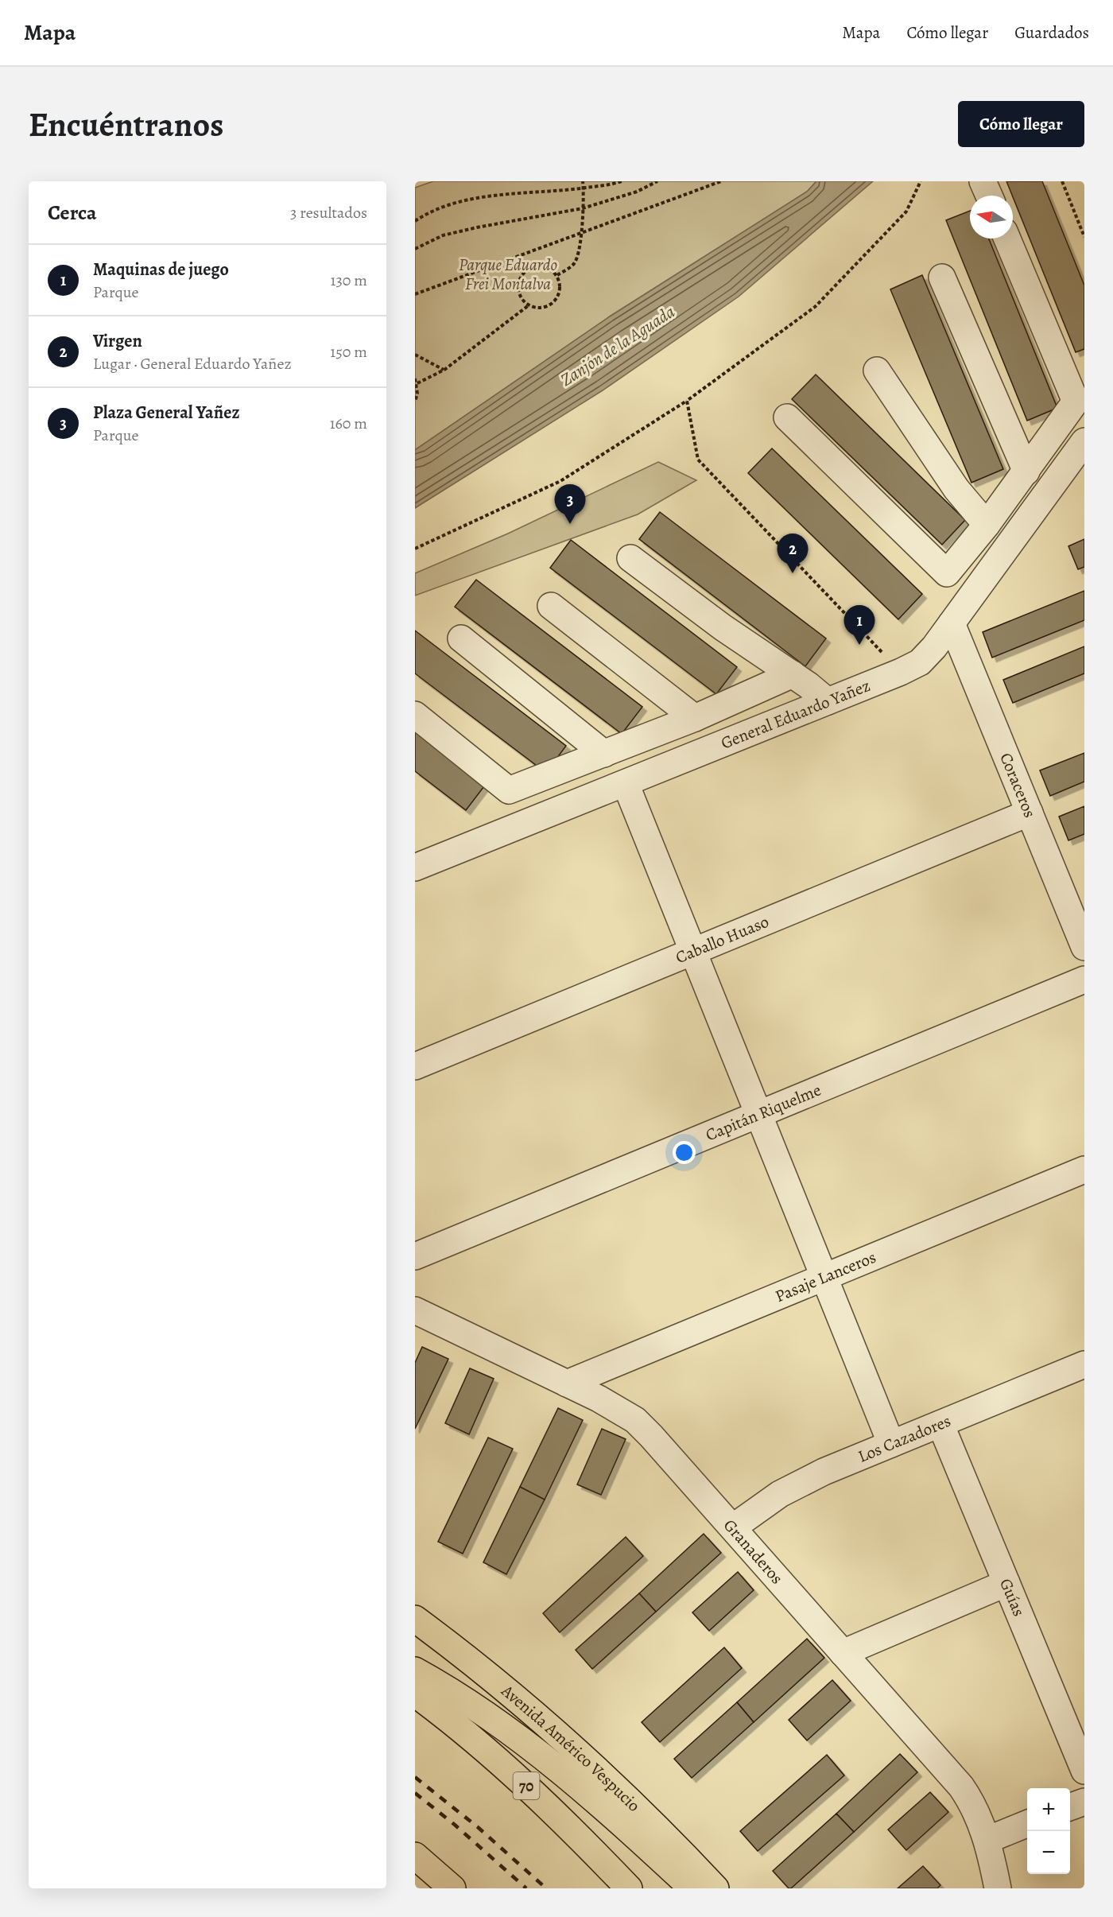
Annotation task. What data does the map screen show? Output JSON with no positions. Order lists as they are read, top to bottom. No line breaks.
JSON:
{"streets":{"main road":["Avenida Américo Vespucio","70"],"street":["General Eduardo Yañez","Coraceros","Caballo Huaso","Capitán Riquelme","Pasaje Lanceros","Los Cazadores","Granaderos","Guías"]},"crossings":[["General Eduardo Yañez","Coraceros"],["Coraceros","Caballo Huaso"],["Pasaje Lanceros","Granaderos"],["Los Cazadores","Granaderos"],["Los Cazadores","Guías"]],"water":["Zanjón de la Aguada"],"parks":["Parque Eduardo Frei Montalva"],"north":"left","page":{"header":"Mapa","nav":["Mapa","Cómo llegar","Guardados"],"buttons":"Cómo llegar","title":"Encuéntranos","heading":["Cerca","3 resultados"],"list":[{"mark":"1","name":"Maquinas de juego","note":"Parque","value":"130 m"},{"mark":"2","name":"Virgen","note":"Lugar · General Eduardo Yañez","value":"150 m"},{"mark":"3","name":"Plaza General Yañez","note":"Parque","value":"160 m"}],"pins":["3","2","1"],"map_buttons":["+","−"]}}
